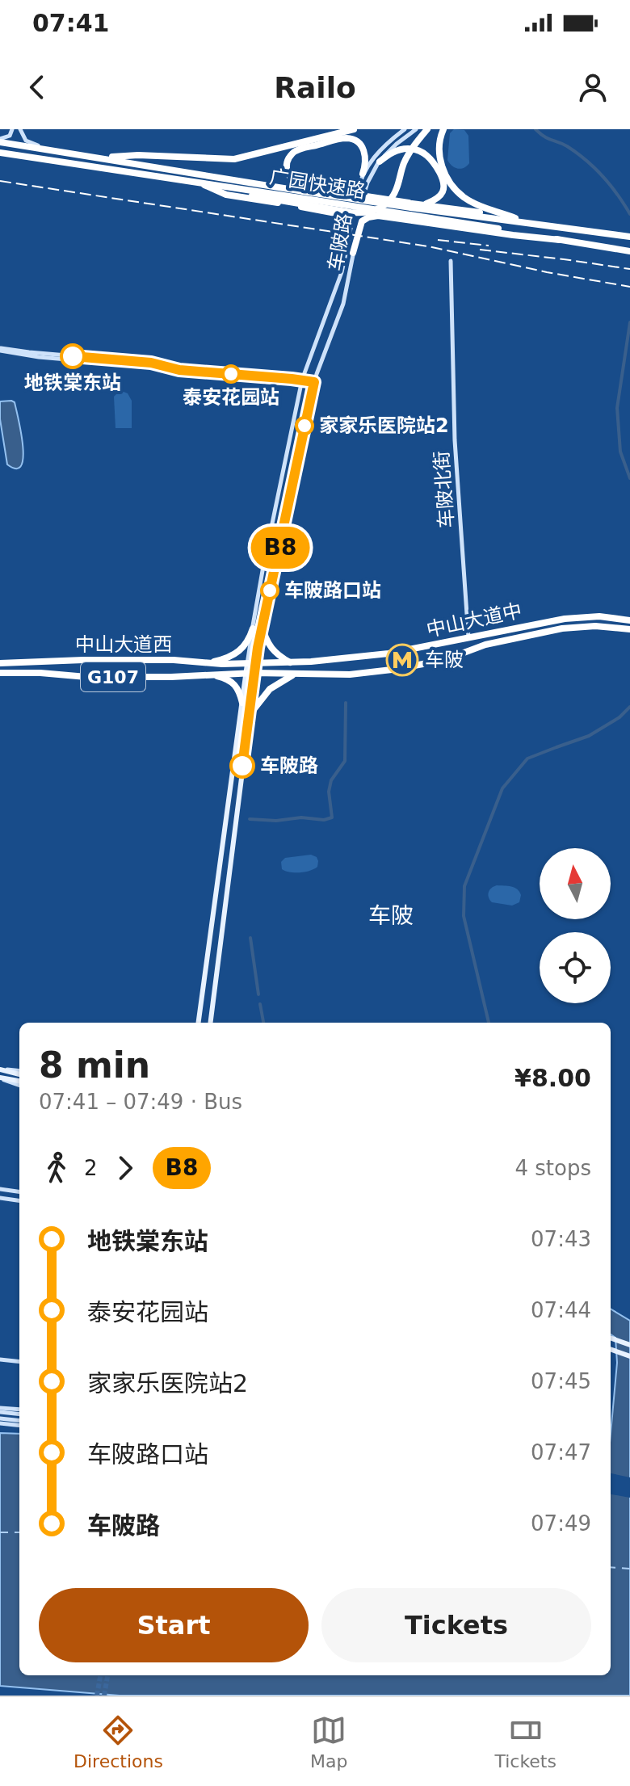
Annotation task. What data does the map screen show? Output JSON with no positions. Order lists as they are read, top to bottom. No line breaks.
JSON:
{"streets":{"highway":["广园快速路","中山大道中","中山大道西","G107"],"main road":["车陂路","车陂北街"]},"crossings":[["车陂路","中山大道中"],["车陂路","中山大道西"],["车陂北街","中山大道中"],["中山大道中","中山大道西"]],"districts":["车陂"],"places":{"other":["地铁棠东站","泰安花园站","家家乐医院站2","车陂路口站","车陂路"],"metro station":["车陂"]},"lines":["bus line B8"],"north":"top","page":{"status":"07:41","header":"Railo","on_map":"B8","heading":["8 min","07:41 – 07:49 · Bus","¥8.00"],"legs":["2","B8","4 stops"],"list":[{"name":"地铁棠东站","value":"07:43"},{"name":"泰安花园站","value":"07:44"},{"name":"家家乐医院站2","value":"07:45"},{"name":"车陂路口站","value":"07:47"},{"name":"车陂路","value":"07:49"}],"buttons":["Start","Tickets"],"tabs":["Directions","Map","Tickets"]}}
